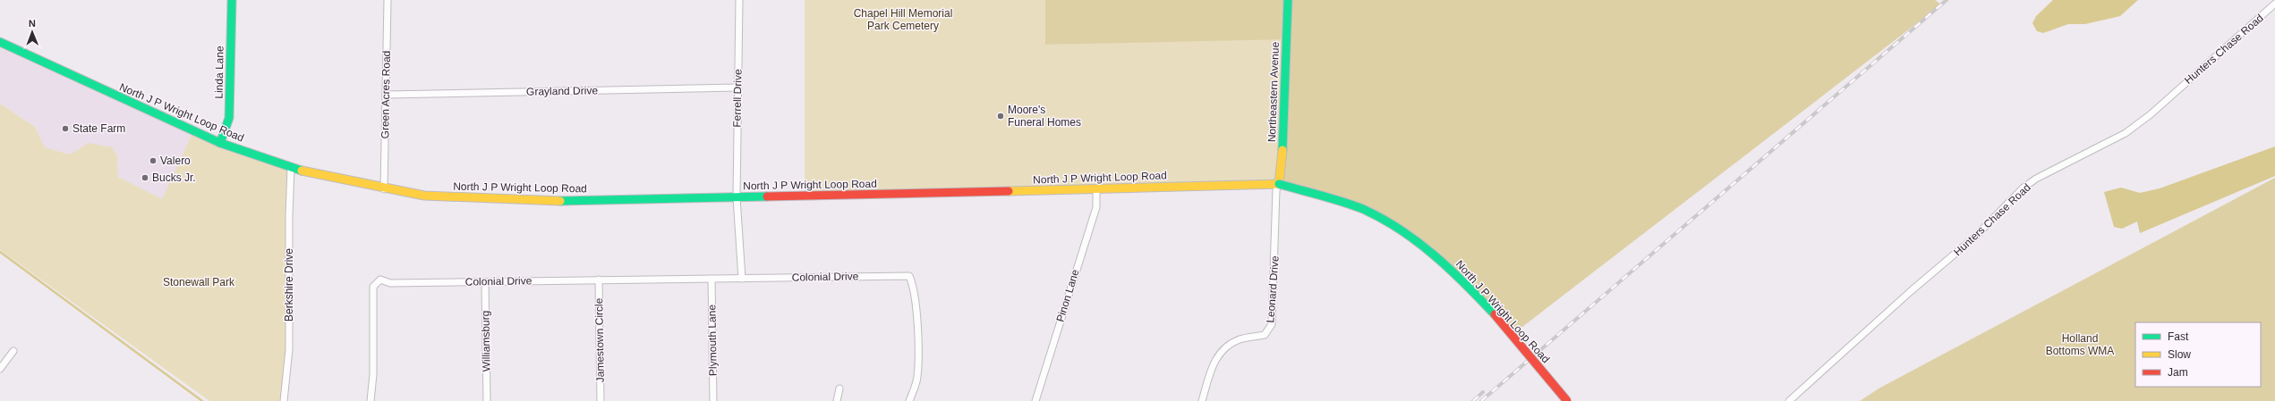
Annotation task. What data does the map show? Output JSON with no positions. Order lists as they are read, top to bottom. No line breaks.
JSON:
{"streets":{"main road":["Linda Lane","Northeastern Avenue","North J P Wright Loop Road"],"street":["Hunters Chase Road","Grayland Drive","Green Acres Road","Ferrell Drive","Colonial Drive","Berkshire Drive","Leonard Drive","Pinon Lane","Jamestown Circle","Plymouth Lane","Williamsburg"]},"crossings":[["Linda Lane","North J P Wright Loop Road"],["Grayland Drive","Green Acres Road"],["Grayland Drive","Ferrell Drive"],["Northeastern Avenue","North J P Wright Loop Road"],["Northeastern Avenue","Leonard Drive"],["Green Acres Road","North J P Wright Loop Road"],["Ferrell Drive","North J P Wright Loop Road"],["North J P Wright Loop Road","Berkshire Drive"],["North J P Wright Loop Road","Leonard Drive"],["North J P Wright Loop Road","Pinon Lane"],["Colonial Drive","Jamestown Circle"],["Colonial Drive","Plymouth Lane"],["Colonial Drive","Williamsburg"]],"parks":["Chapel Hill Memorial Park Cemetery","Stonewall Park","Holland Bottoms WMA"],"places":["Moore's Funeral Homes","State Farm","Valero","Bucks Jr."],"legend":["Fast","Slow","Jam"],"north":"top"}
